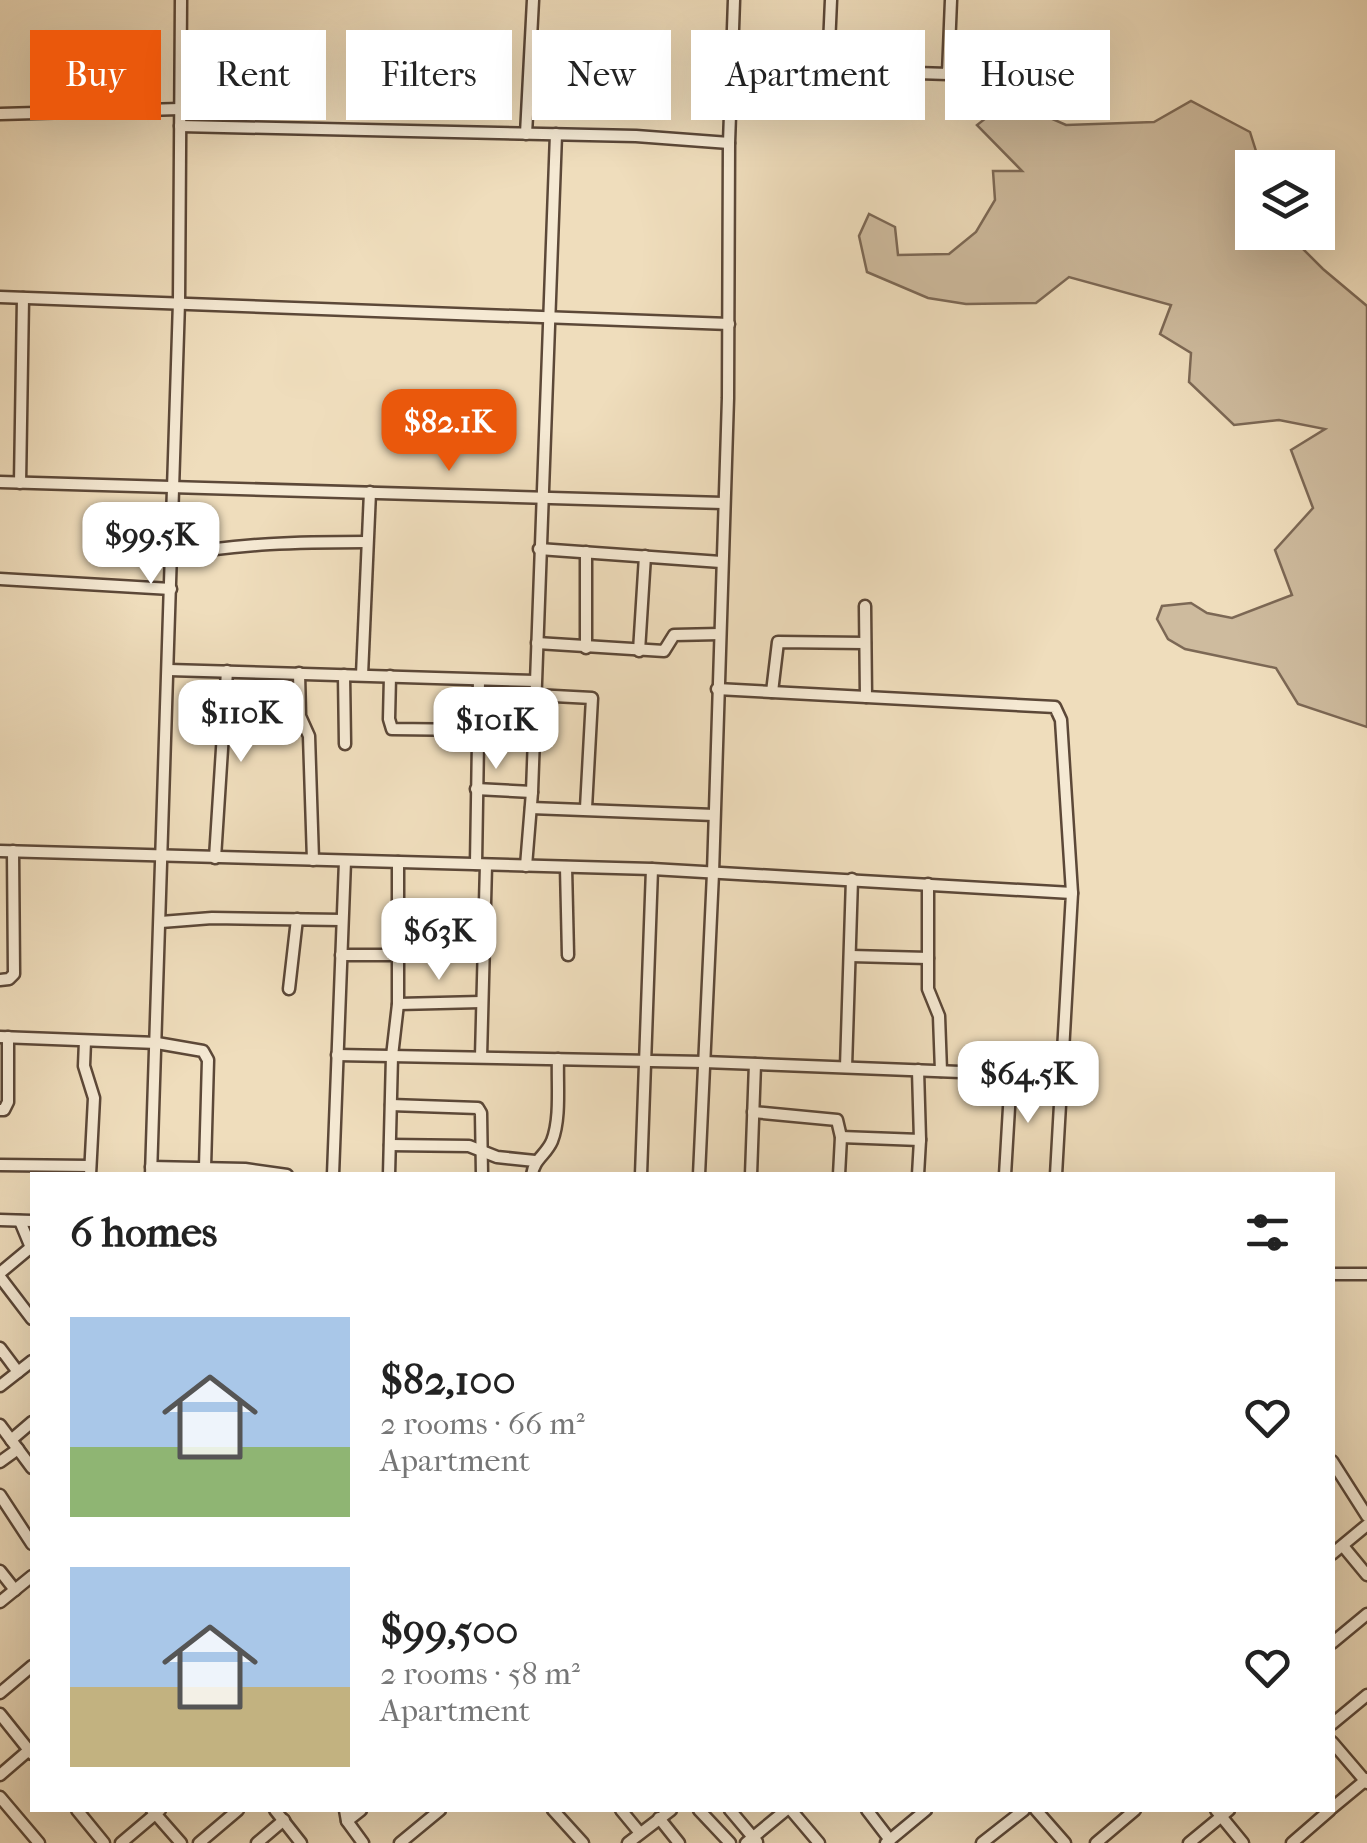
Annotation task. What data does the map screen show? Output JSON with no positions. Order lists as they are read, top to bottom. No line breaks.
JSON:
{"page":{"chip":["Buy","Rent","Filters","New","Apartment","House"],"price":["$82.1K","$99.5K","$110K","$101K","$63K","$64.5K"],"heading":"6 homes","list":[{"name":"$82,100","note":"2 rooms · 66 m² · Apartment"},{"name":"$99,500","note":"2 rooms · 58 m² · Apartment"}]}}
